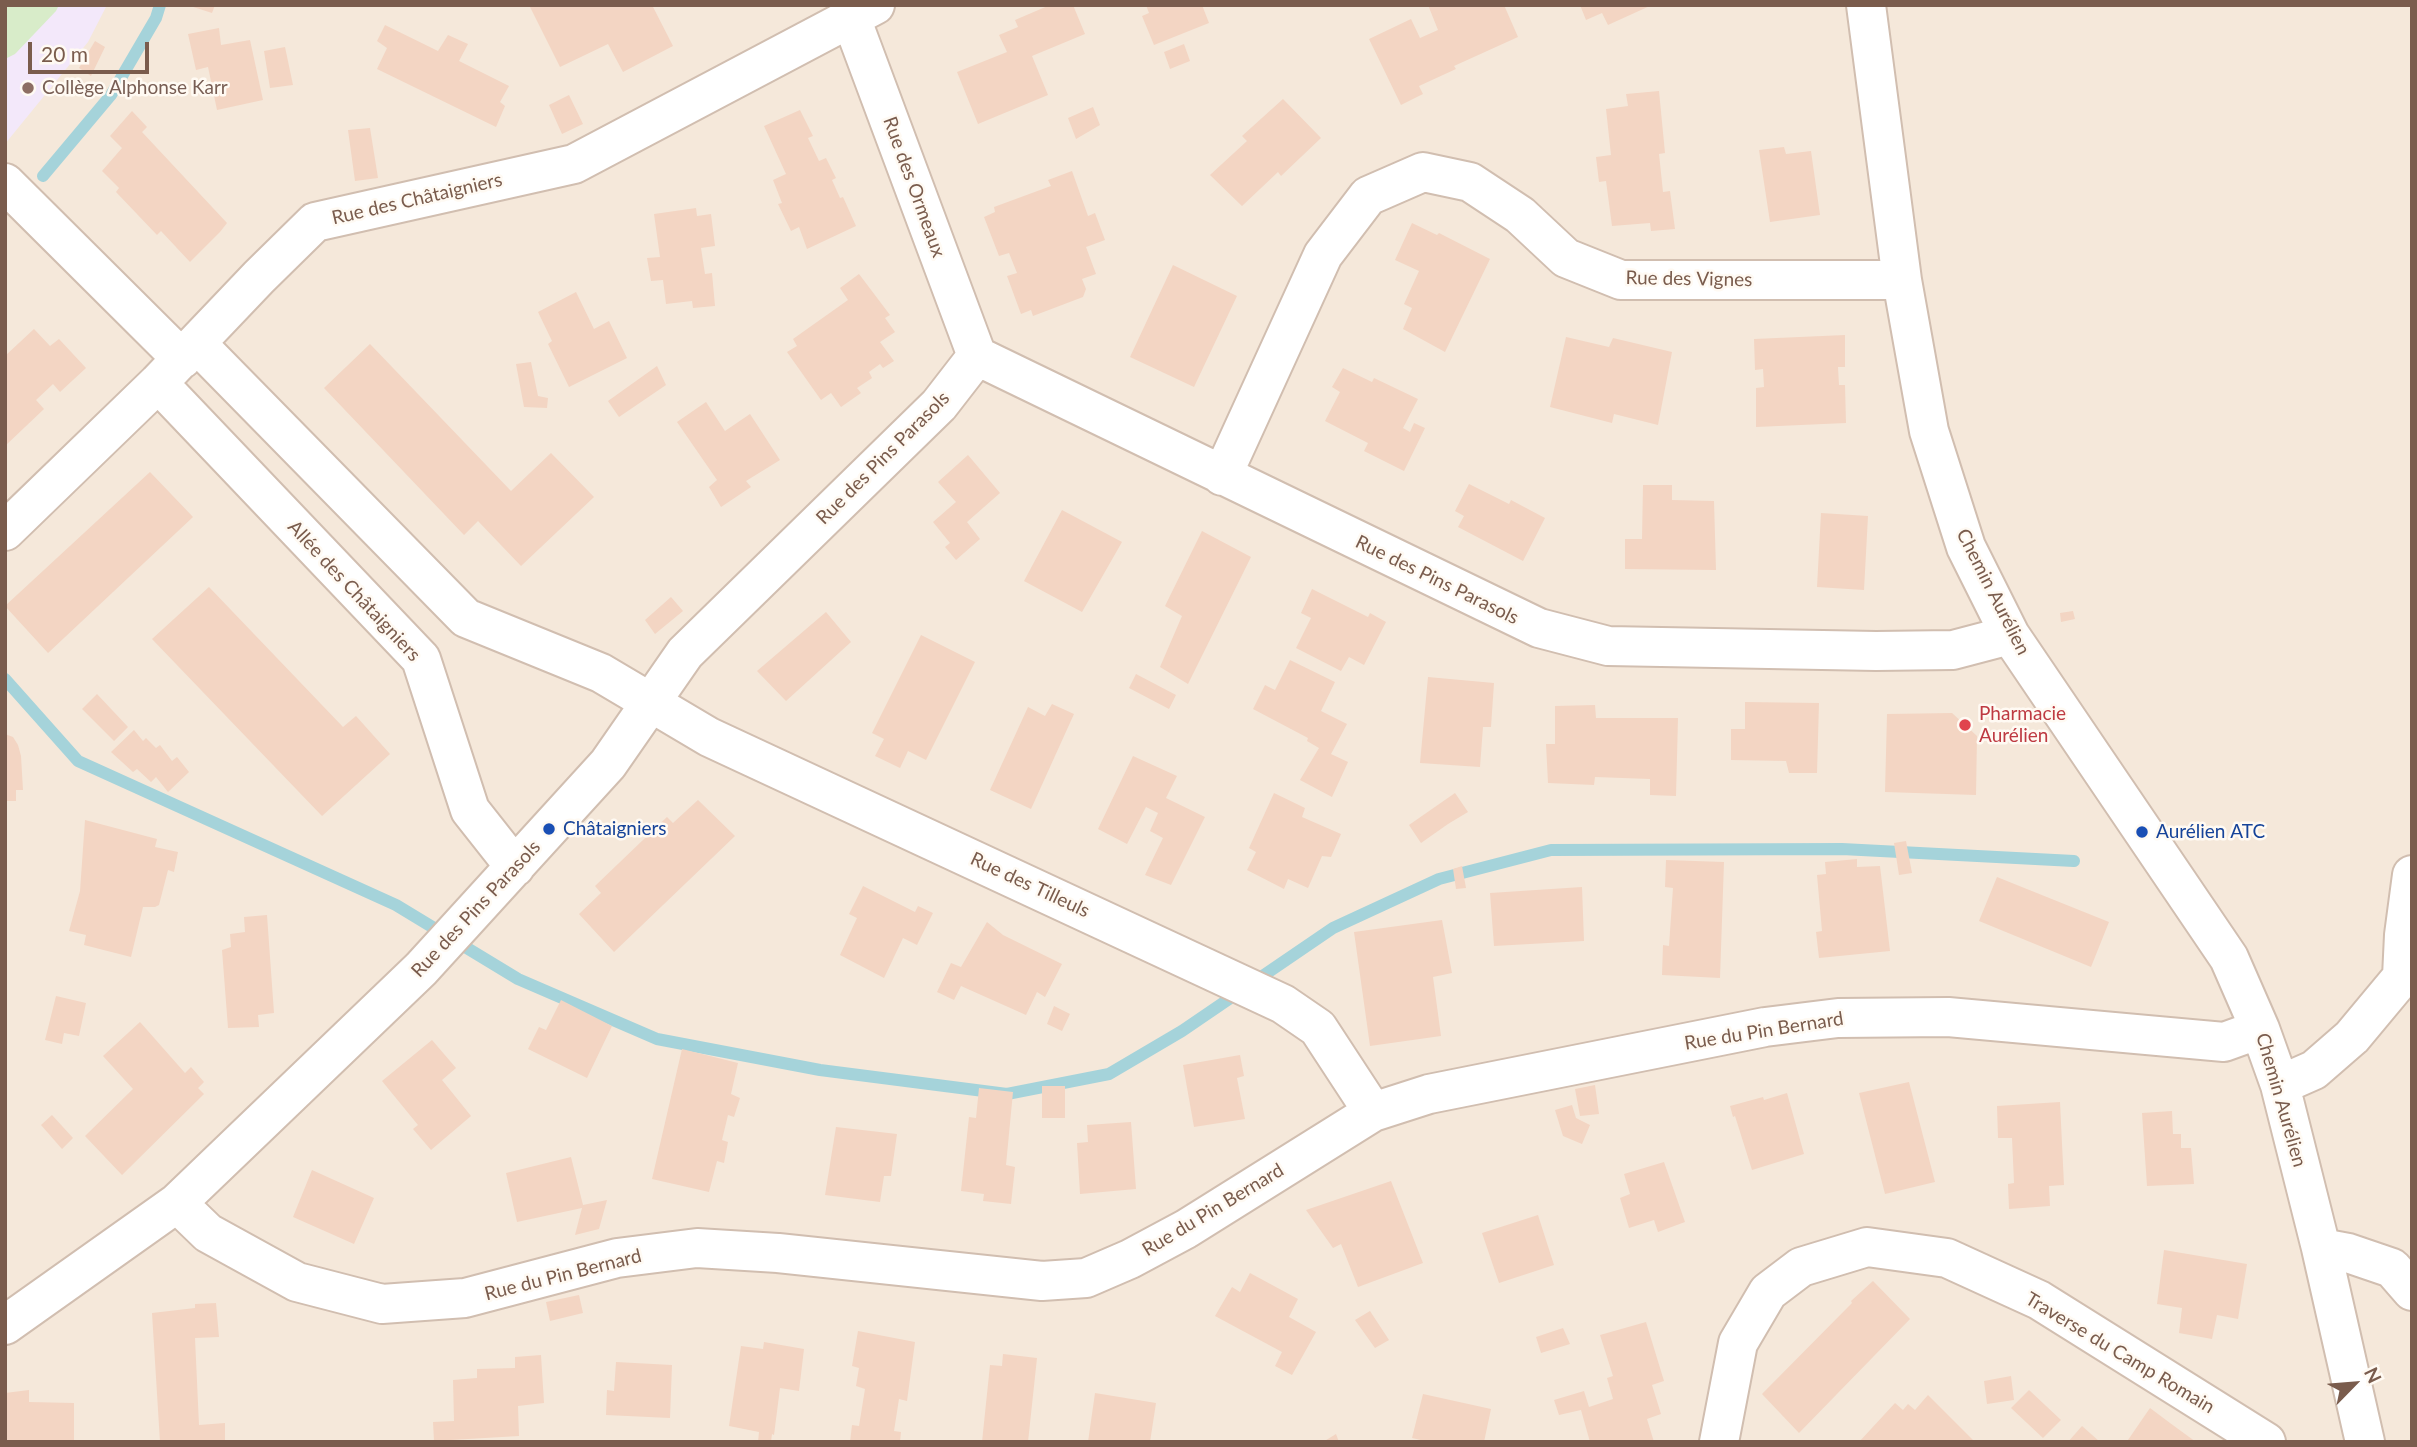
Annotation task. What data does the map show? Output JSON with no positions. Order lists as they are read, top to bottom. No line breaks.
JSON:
{"streets":{"street":["Rue des Ormeaux","Rue des Châtaigniers","Rue des Vignes","Rue des Pins Parasols","Allée des Châtaigniers","Chemin Aurélien","Rue des Tilleuls","Rue du Pin Bernard","Traverse du Camp Romain"]},"crossings":[["Rue des Ormeaux","Rue des Châtaigniers"],["Rue des Ormeaux","Rue des Pins Parasols"],["Rue des Châtaigniers","Allée des Châtaigniers"],["Rue des Vignes","Rue des Pins Parasols"],["Rue des Vignes","Chemin Aurélien"],["Rue des Pins Parasols","Allée des Châtaigniers"],["Rue des Pins Parasols","Chemin Aurélien"],["Rue des Pins Parasols","Rue des Tilleuls"],["Rue des Pins Parasols","Rue du Pin Bernard"],["Chemin Aurélien","Rue du Pin Bernard"],["Rue des Tilleuls","Rue du Pin Bernard"]],"places":["Collège Alphonse Karr","Pharmacie Aurélien","Châtaigniers","Aurélien ATC"],"scale_bar":"20 m","north":"top right"}
